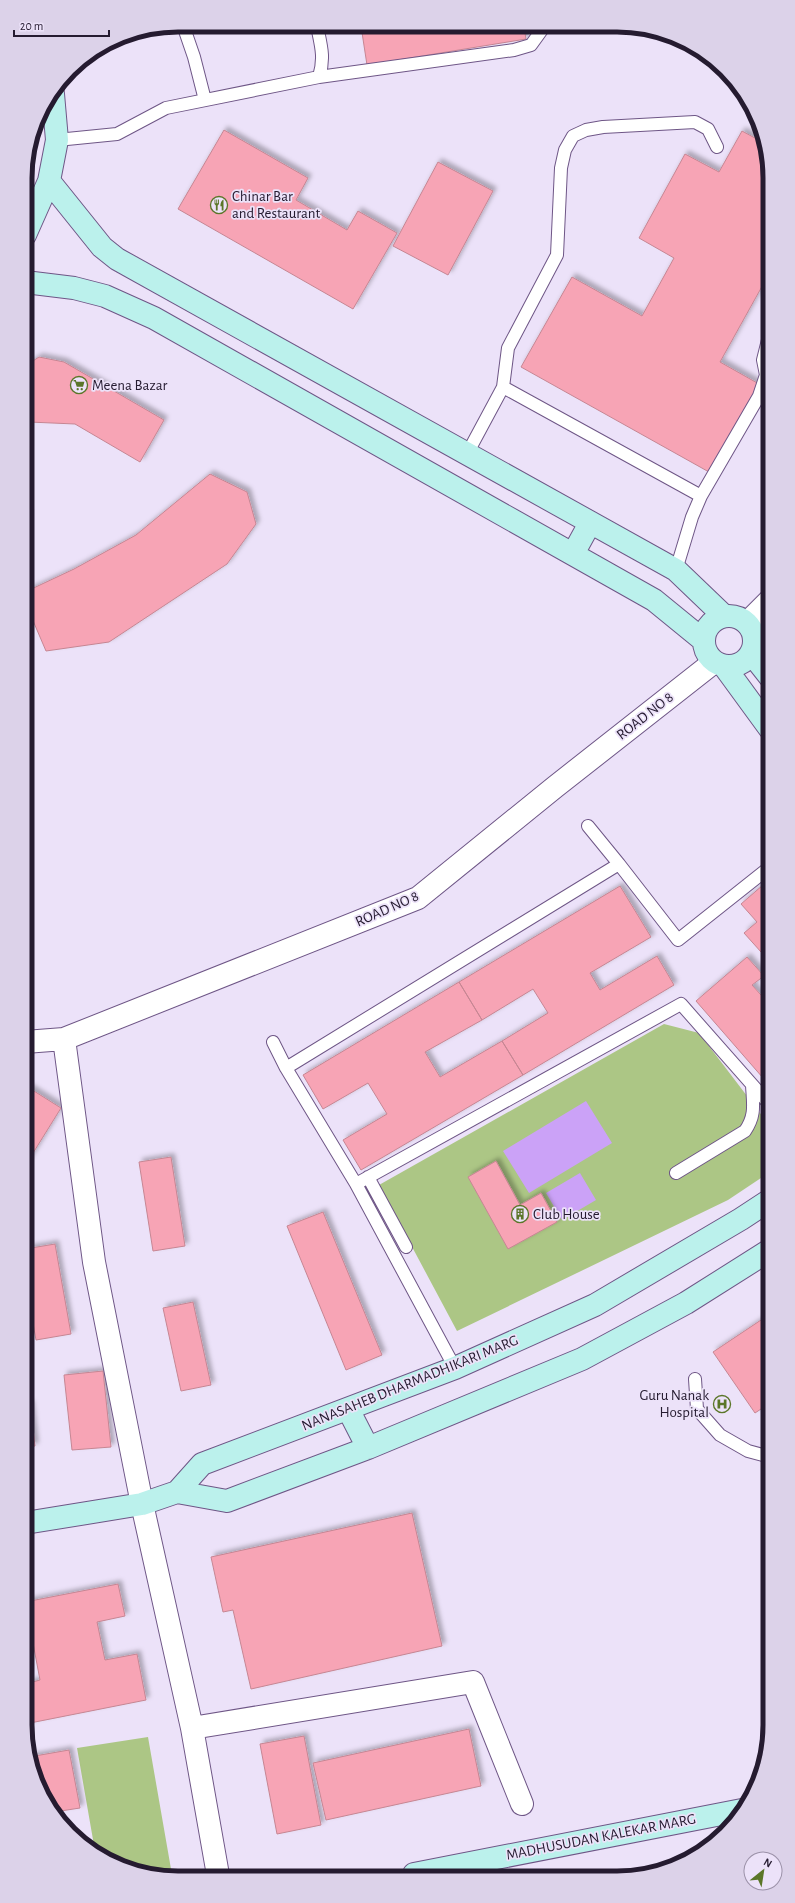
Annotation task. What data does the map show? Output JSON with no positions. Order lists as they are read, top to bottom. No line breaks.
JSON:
{"streets":{"street":["ROAD NO 8","NANASAHEB DHARMADHIKARI MARG","MADHUSUDAN KALEKAR MARG"]},"places":{"restaurant":["Chinar Bar and Restaurant"],"supermarket":["Meena Bazar"],"building":["Club House"],"hospital":["Guru Nanak Hospital"]},"scale_bar":"20 m","north":"top right"}
